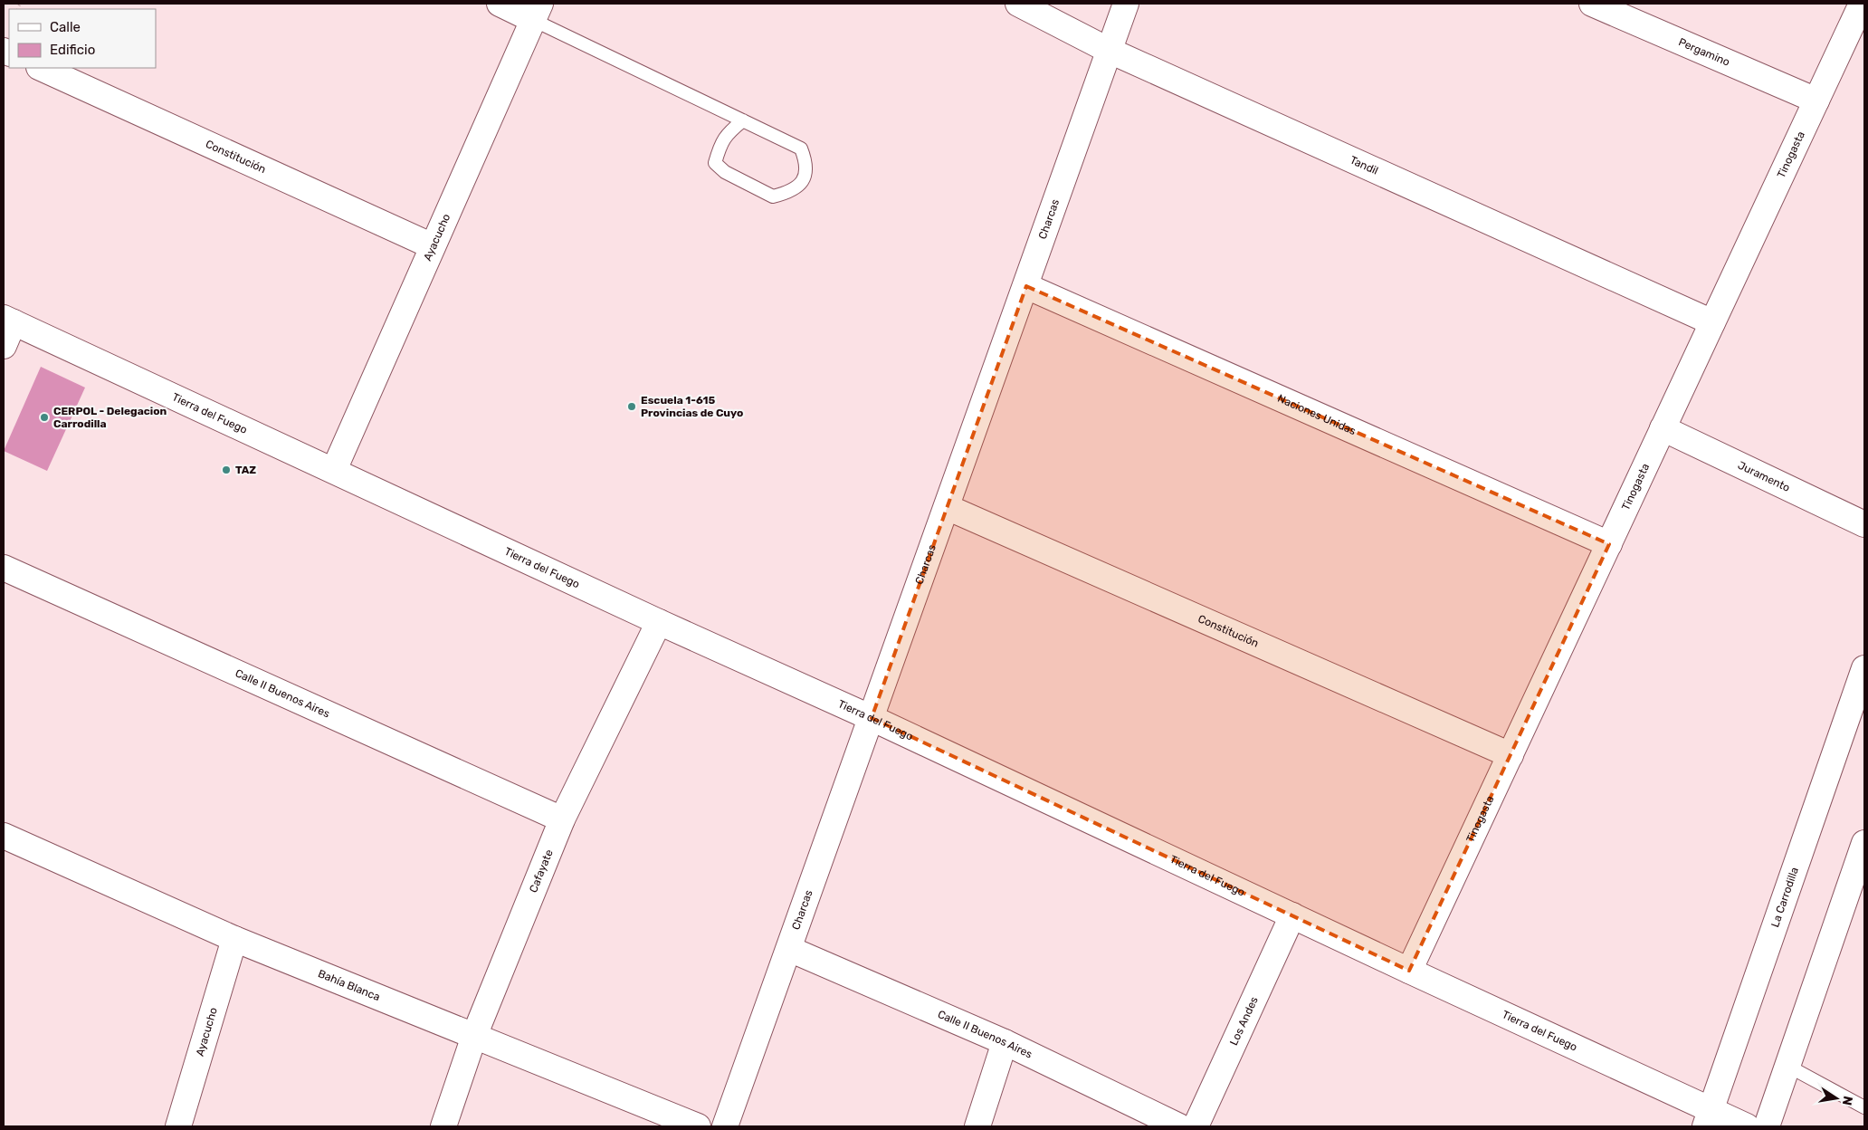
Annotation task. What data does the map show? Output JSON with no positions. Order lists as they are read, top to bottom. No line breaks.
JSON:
{"streets":{"street":["Pergamino","Tinogasta","Constitución","Tandil","Charcas","Ayacucho","Tierra del Fuego","Naciones Unidas","Juramento","Calle II Buenos Aires","Cafayate","La Carrodilla","Bahía Blanca","Los Andes"]},"crossings":[["Pergamino","Tinogasta"],["Tinogasta","Constitución"],["Tinogasta","Tandil"],["Tinogasta","Tierra del Fuego"],["Tinogasta","Naciones Unidas"],["Tinogasta","Juramento"],["Constitución","Charcas"],["Constitución","Ayacucho"],["Tandil","Charcas"],["Charcas","Tierra del Fuego"],["Charcas","Naciones Unidas"],["Charcas","Calle II Buenos Aires"],["Ayacucho","Tierra del Fuego"],["Ayacucho","Bahía Blanca"],["Tierra del Fuego","Cafayate"],["Tierra del Fuego","La Carrodilla"],["Tierra del Fuego","Los Andes"],["Calle II Buenos Aires","Cafayate"],["Cafayate","Bahía Blanca"]],"places":["Escuela 1-615 Provincias de Cuyo","CERPOL - Delegacion Carrodilla","TAZ"],"legend":["Calle","Edificio"],"north":"right"}
